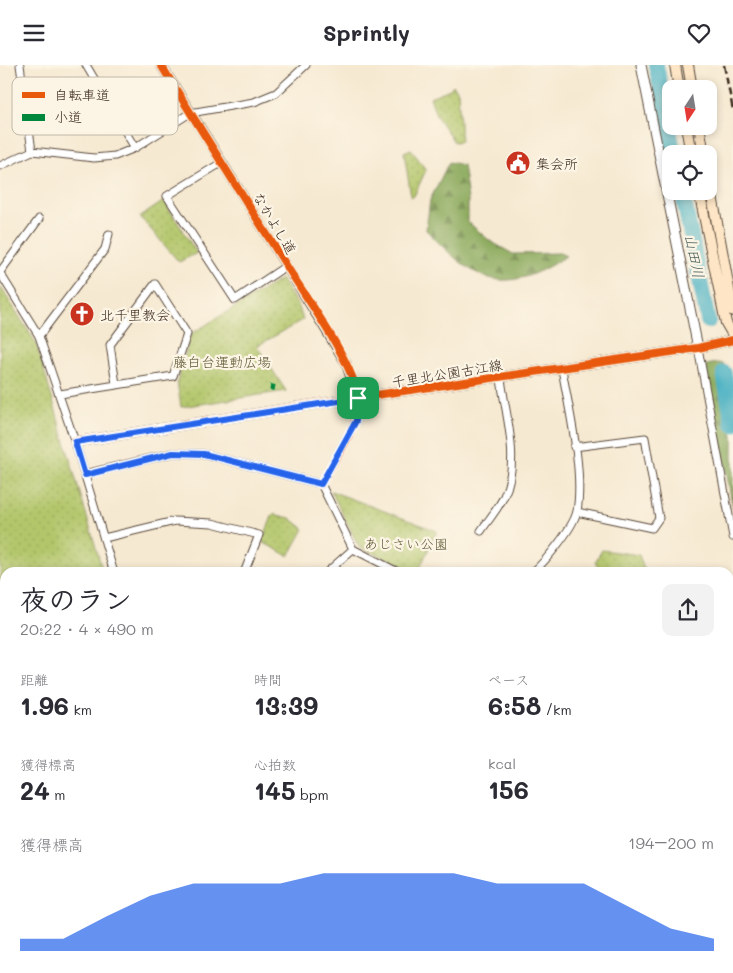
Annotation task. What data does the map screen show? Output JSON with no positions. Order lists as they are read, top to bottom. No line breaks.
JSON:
{"streets":{"street":["なかよし道","千里北公園古江線"]},"crossings":[["なかよし道","千里北公園古江線"]],"water":["山田川"],"parks":["藤白台運動広場","あじさい公園"],"places":{"public building":["集会所"],"church":["北千里教会"]},"legend":["自転車道","小道"],"north":"bottom","page":{"header":"Sprintly","heading":["夜のラン","20:22 · 4 × 490 m"],"stats":[["距離","1.96 km"],["時間","13:39"],["ペース","6:58 /km"],["獲得標高","24 m"],["心拍数","145 bpm"],["kcal","156"]],"chart":["獲得標高","194–200 m"]}}
